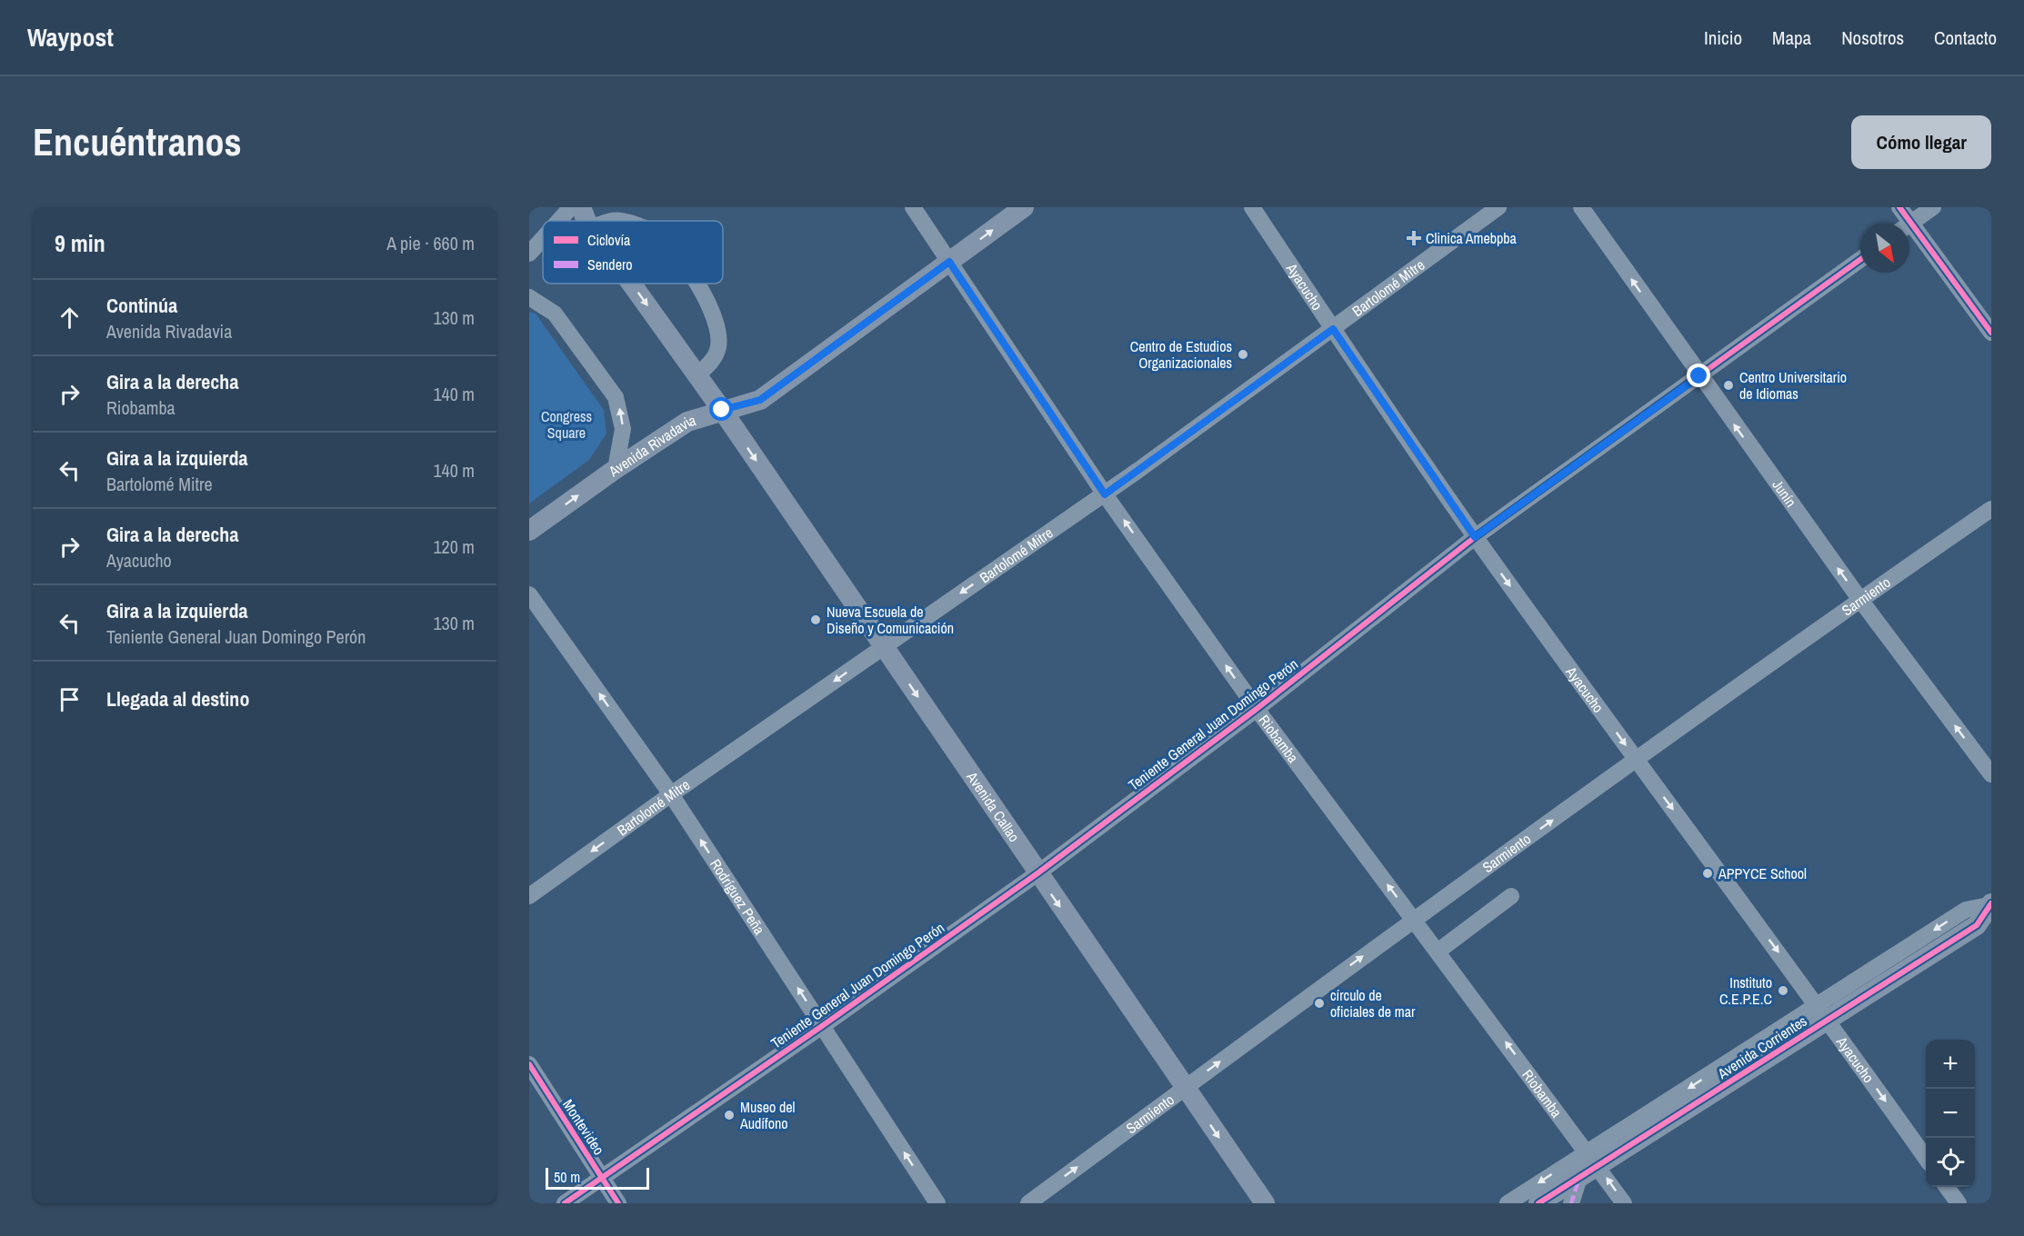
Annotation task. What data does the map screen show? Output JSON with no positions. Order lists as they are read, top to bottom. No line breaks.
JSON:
{"streets":{"main road":["Avenida Rivadavia","Avenida Callao","Avenida Corrientes"],"street":["Ayacucho","Bartolomé Mitre","Junín","Sarmiento","Teniente General Juan Domingo Perón","Riobamba","Rodríguez Peña","Montevideo"]},"crossings":[["Ayacucho","Bartolomé Mitre"],["Ayacucho","Sarmiento"],["Ayacucho","Teniente General Juan Domingo Perón"],["Ayacucho","Avenida Corrientes"],["Bartolomé Mitre","Riobamba"],["Bartolomé Mitre","Avenida Callao"],["Bartolomé Mitre","Rodríguez Peña"],["Avenida Rivadavia","Riobamba"],["Avenida Rivadavia","Avenida Callao"],["Junín","Sarmiento"],["Junín","Teniente General Juan Domingo Perón"],["Sarmiento","Riobamba"],["Sarmiento","Avenida Callao"],["Teniente General Juan Domingo Perón","Riobamba"],["Teniente General Juan Domingo Perón","Avenida Callao"],["Teniente General Juan Domingo Perón","Rodríguez Peña"],["Teniente General Juan Domingo Perón","Montevideo"],["Riobamba","Avenida Corrientes"]],"one_way":["Ayacucho","Bartolomé Mitre","Junín","Sarmiento","Riobamba","Avenida Callao","Rodríguez Peña","Avenida Corrientes"],"parks":["Congress Square"],"places":{"health":["Clinica Amebpba"],"other":["Centro de Estudios Organizacionales","Centro Universitario de Idiomas","Nueva Escuela de Diseño y Comunicación","APPYCE School","Instituto C.E.P.E.C","círculo de oficiales de mar","Museo del Audífono"]},"legend":["Ciclovía","Sendero"],"scale_bar":"50 m","north":"bottom right","page":{"header":"Waypost","nav":["Inicio","Mapa","Nosotros","Contacto"],"buttons":"Cómo llegar","title":"Encuéntranos","heading":["9 min","A pie · 660 m"],"list":[["Continúa","Avenida Rivadavia","130 m"],["Gira a la derecha","Riobamba","140 m"],["Gira a la izquierda","Bartolomé Mitre","140 m"],["Gira a la derecha","Ayacucho","120 m"],["Gira a la izquierda","Teniente General Juan Domingo Perón","130 m"],"Llegada al destino"],"map_buttons":["+","−"],"scale":"50 m"}}
